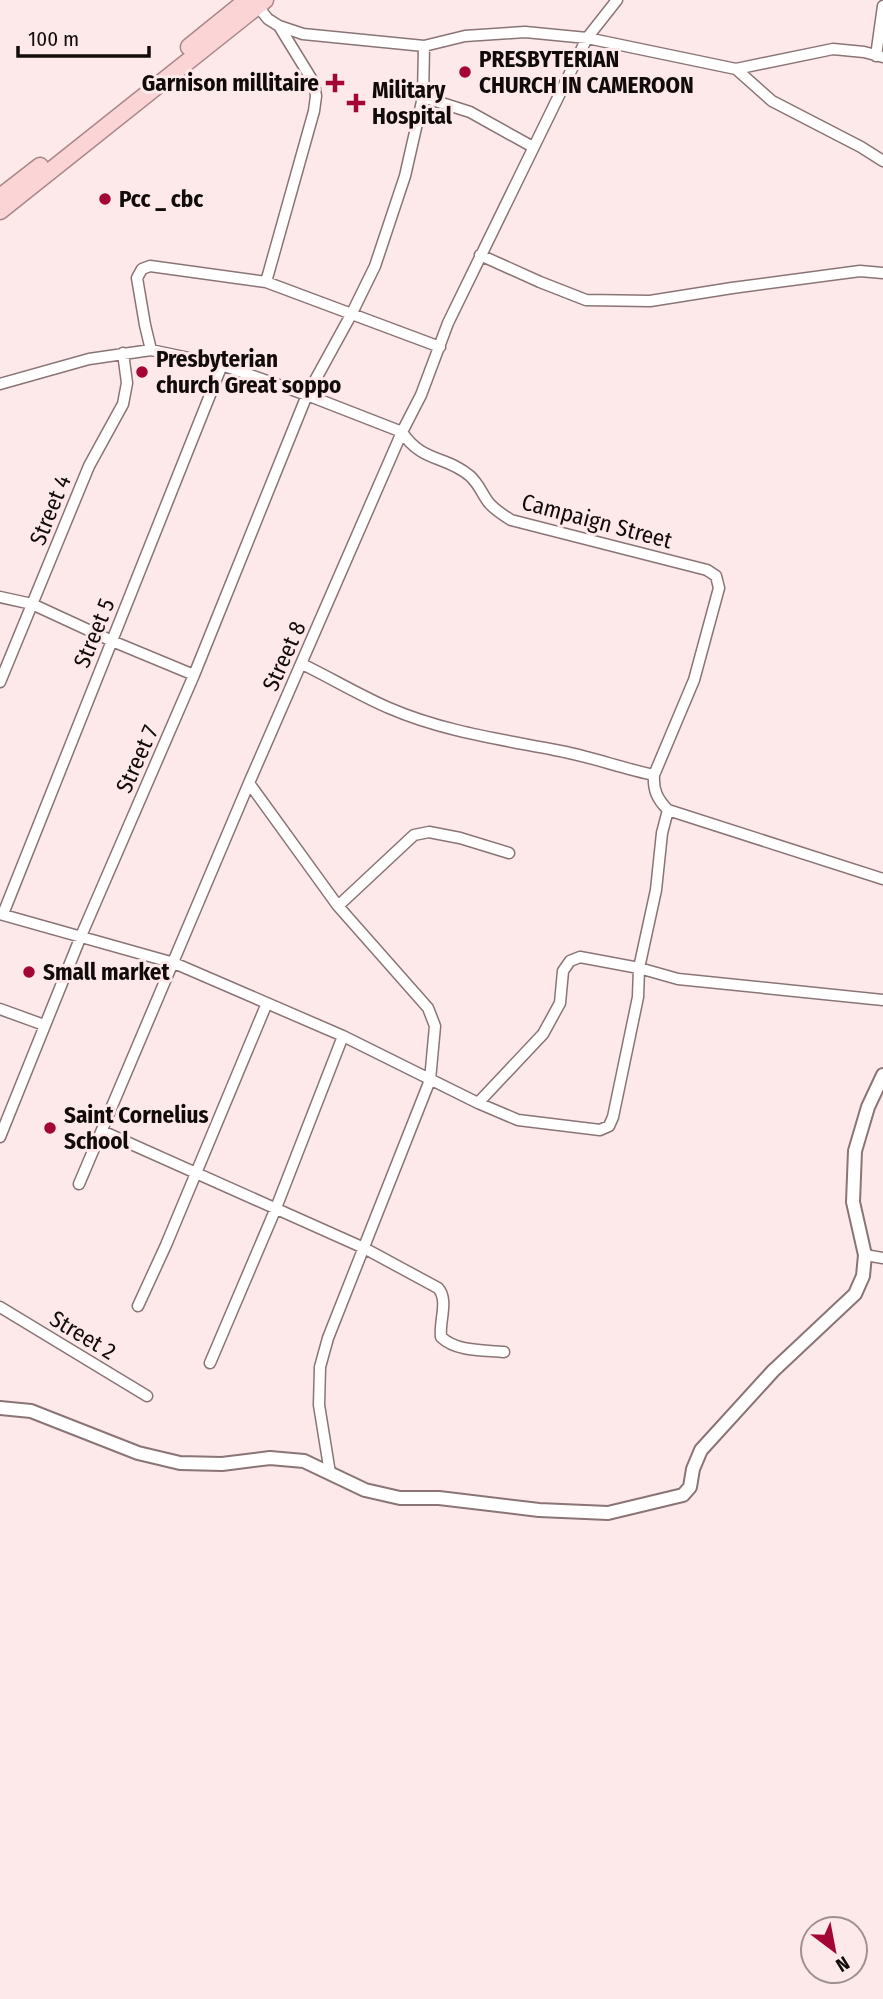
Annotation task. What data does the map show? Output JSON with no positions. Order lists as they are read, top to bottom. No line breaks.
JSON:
{"streets":{"street":["Street 4","Campaign Street","Street 5","Street 8","Street 7","Street 2"]},"crossings":[["Street 4","Campaign Street"],["Campaign Street","Street 5"],["Campaign Street","Street 8"],["Campaign Street","Street 7"]],"places":{"other":["PRESBYTERIAN CHURCH IN CAMEROON","Pcc _ cbc","Presbyterian church Great soppo","Small market","Saint Cornelius School"],"health":["Garnison millitaire","Military Hospital"]},"scale_bar":"100 m","north":"bottom right"}
